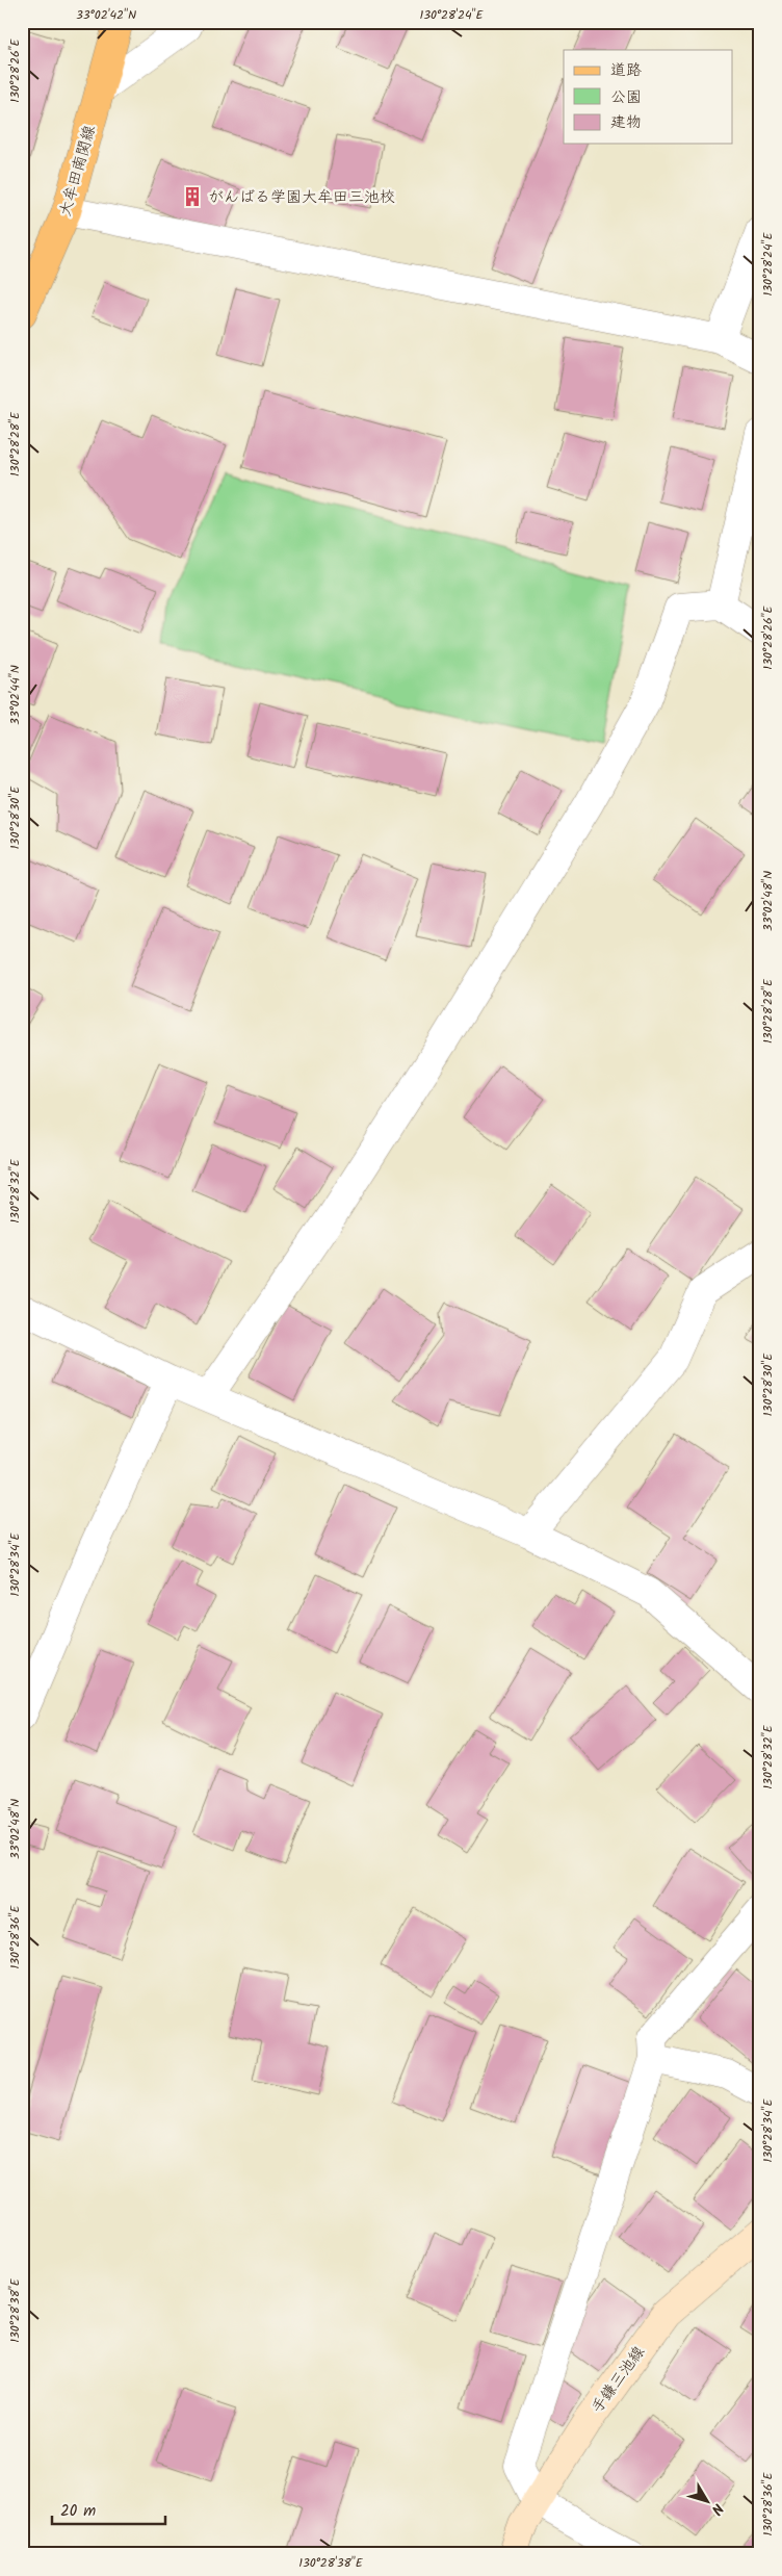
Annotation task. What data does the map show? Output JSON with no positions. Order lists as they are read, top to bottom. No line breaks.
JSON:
{"streets":{"main road":["大牟田南関線","手鎌三池線"]},"places":{"building":["がんばる学園大牟田三池校"]},"legend":["道路","公園","建物"],"scale_bar":"20 m","north":"bottom right","coordinates":["33°02'42\"N","130°28'24\"E","130°28'26\"E","130°28'28\"E","33°02'44\"N","130°28'30\"E","33°02'48\"N","130°28'32\"E","130°28'34\"E","130°28'36\"E","130°28'38\"E"]}
